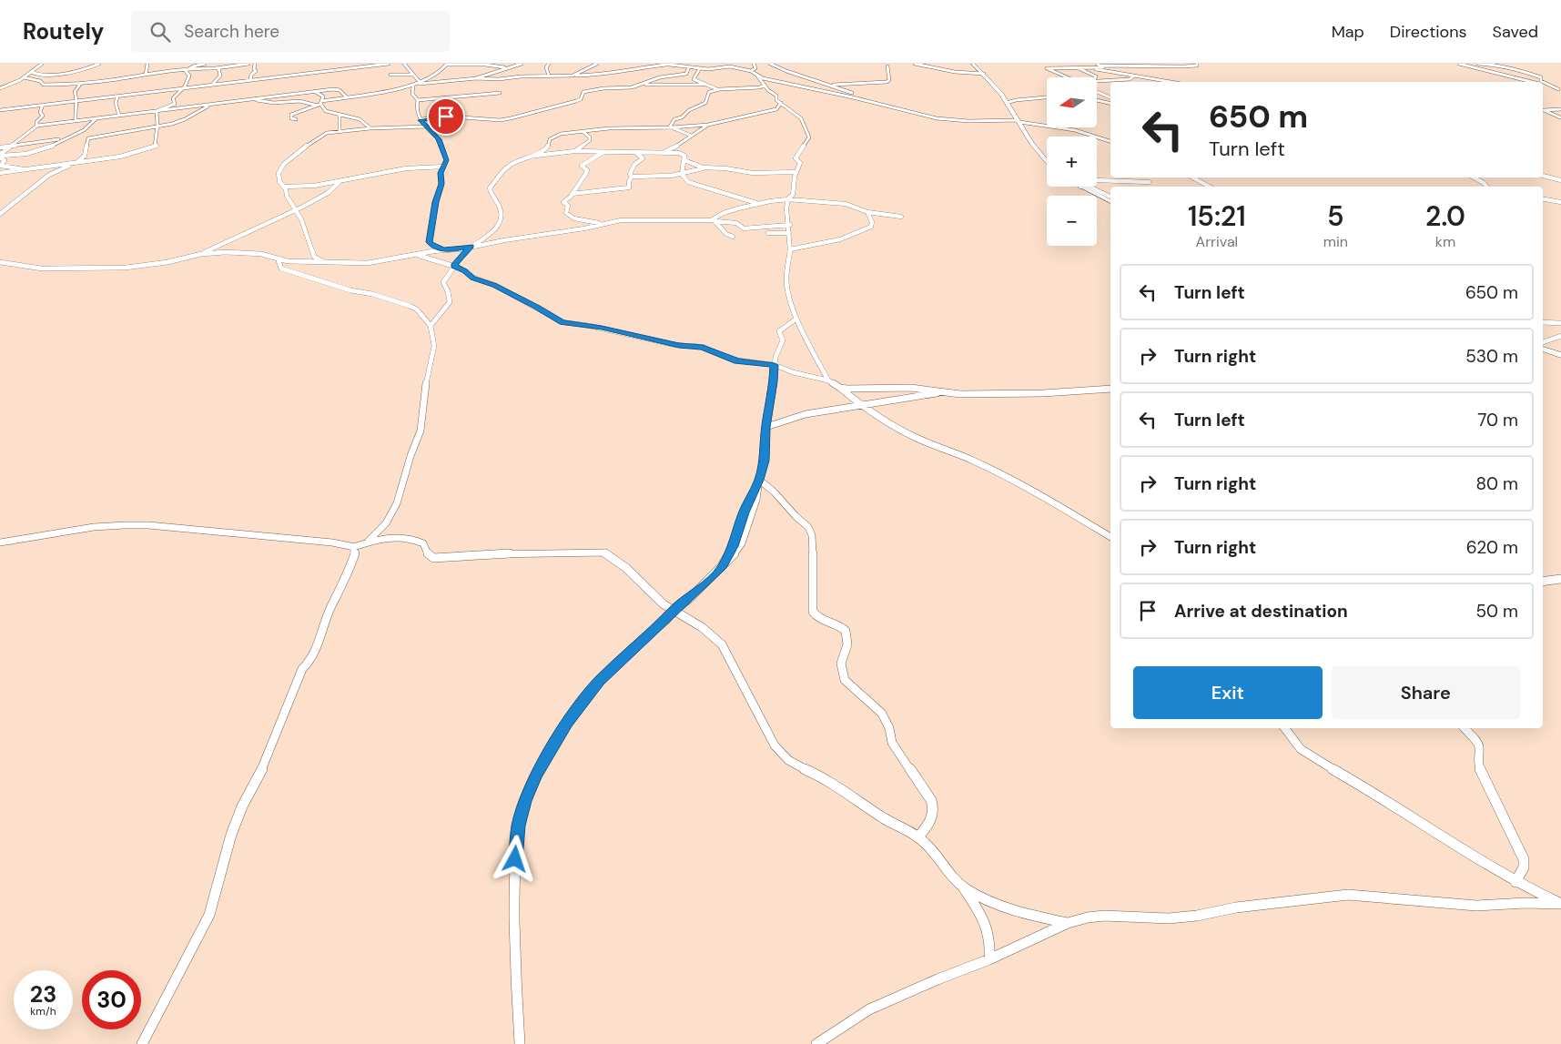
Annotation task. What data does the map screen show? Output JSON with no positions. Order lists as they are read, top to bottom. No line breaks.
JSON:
{"north":"left","page":{"header":"Routely","search":"Search here","nav":["Map","Directions","Saved"],"map_buttons":["+","−"],"turn":["650 m","Turn left"],"eta":["15:21","Arrival","5","min","2.0","km"],"list":[{"name":"Turn left","value":"650 m"},{"name":"Turn right","value":"530 m"},{"name":"Turn left","value":"70 m"},{"name":"Turn right","value":"80 m"},{"name":"Turn right","value":"620 m"},{"name":"Arrive at destination","value":"50 m"}],"buttons":["Exit","Share"],"speed":"23 km/h","limit":"30"}}
